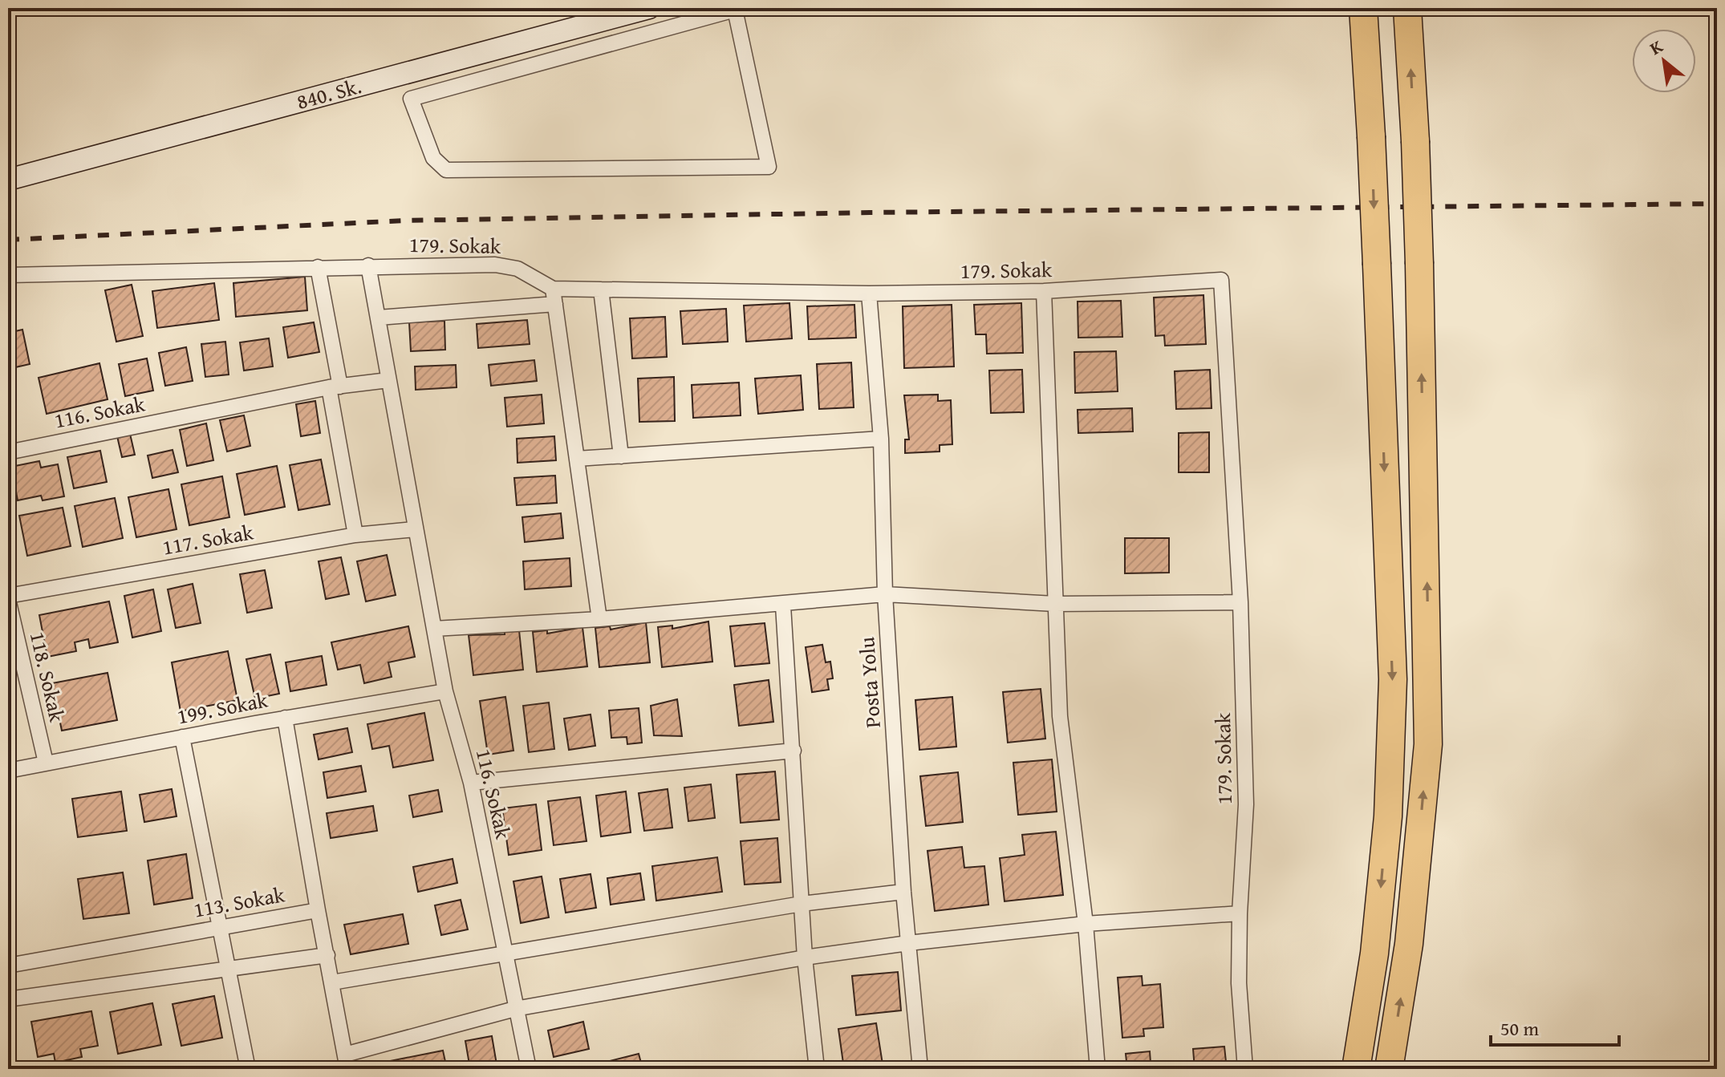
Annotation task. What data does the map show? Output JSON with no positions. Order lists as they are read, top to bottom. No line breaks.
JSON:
{"streets":{"street":["840. Sk.","179. Sokak","116. Sokak","117. Sokak","118. Sokak","Posta Yolu","199. Sokak","113. Sokak"]},"crossings":[["179. Sokak","116. Sokak"],["179. Sokak","Posta Yolu"],["116. Sokak","117. Sokak"],["116. Sokak","199. Sokak"],["117. Sokak","118. Sokak"],["118. Sokak","199. Sokak"]],"scale_bar":"50 m","north":"top left"}
